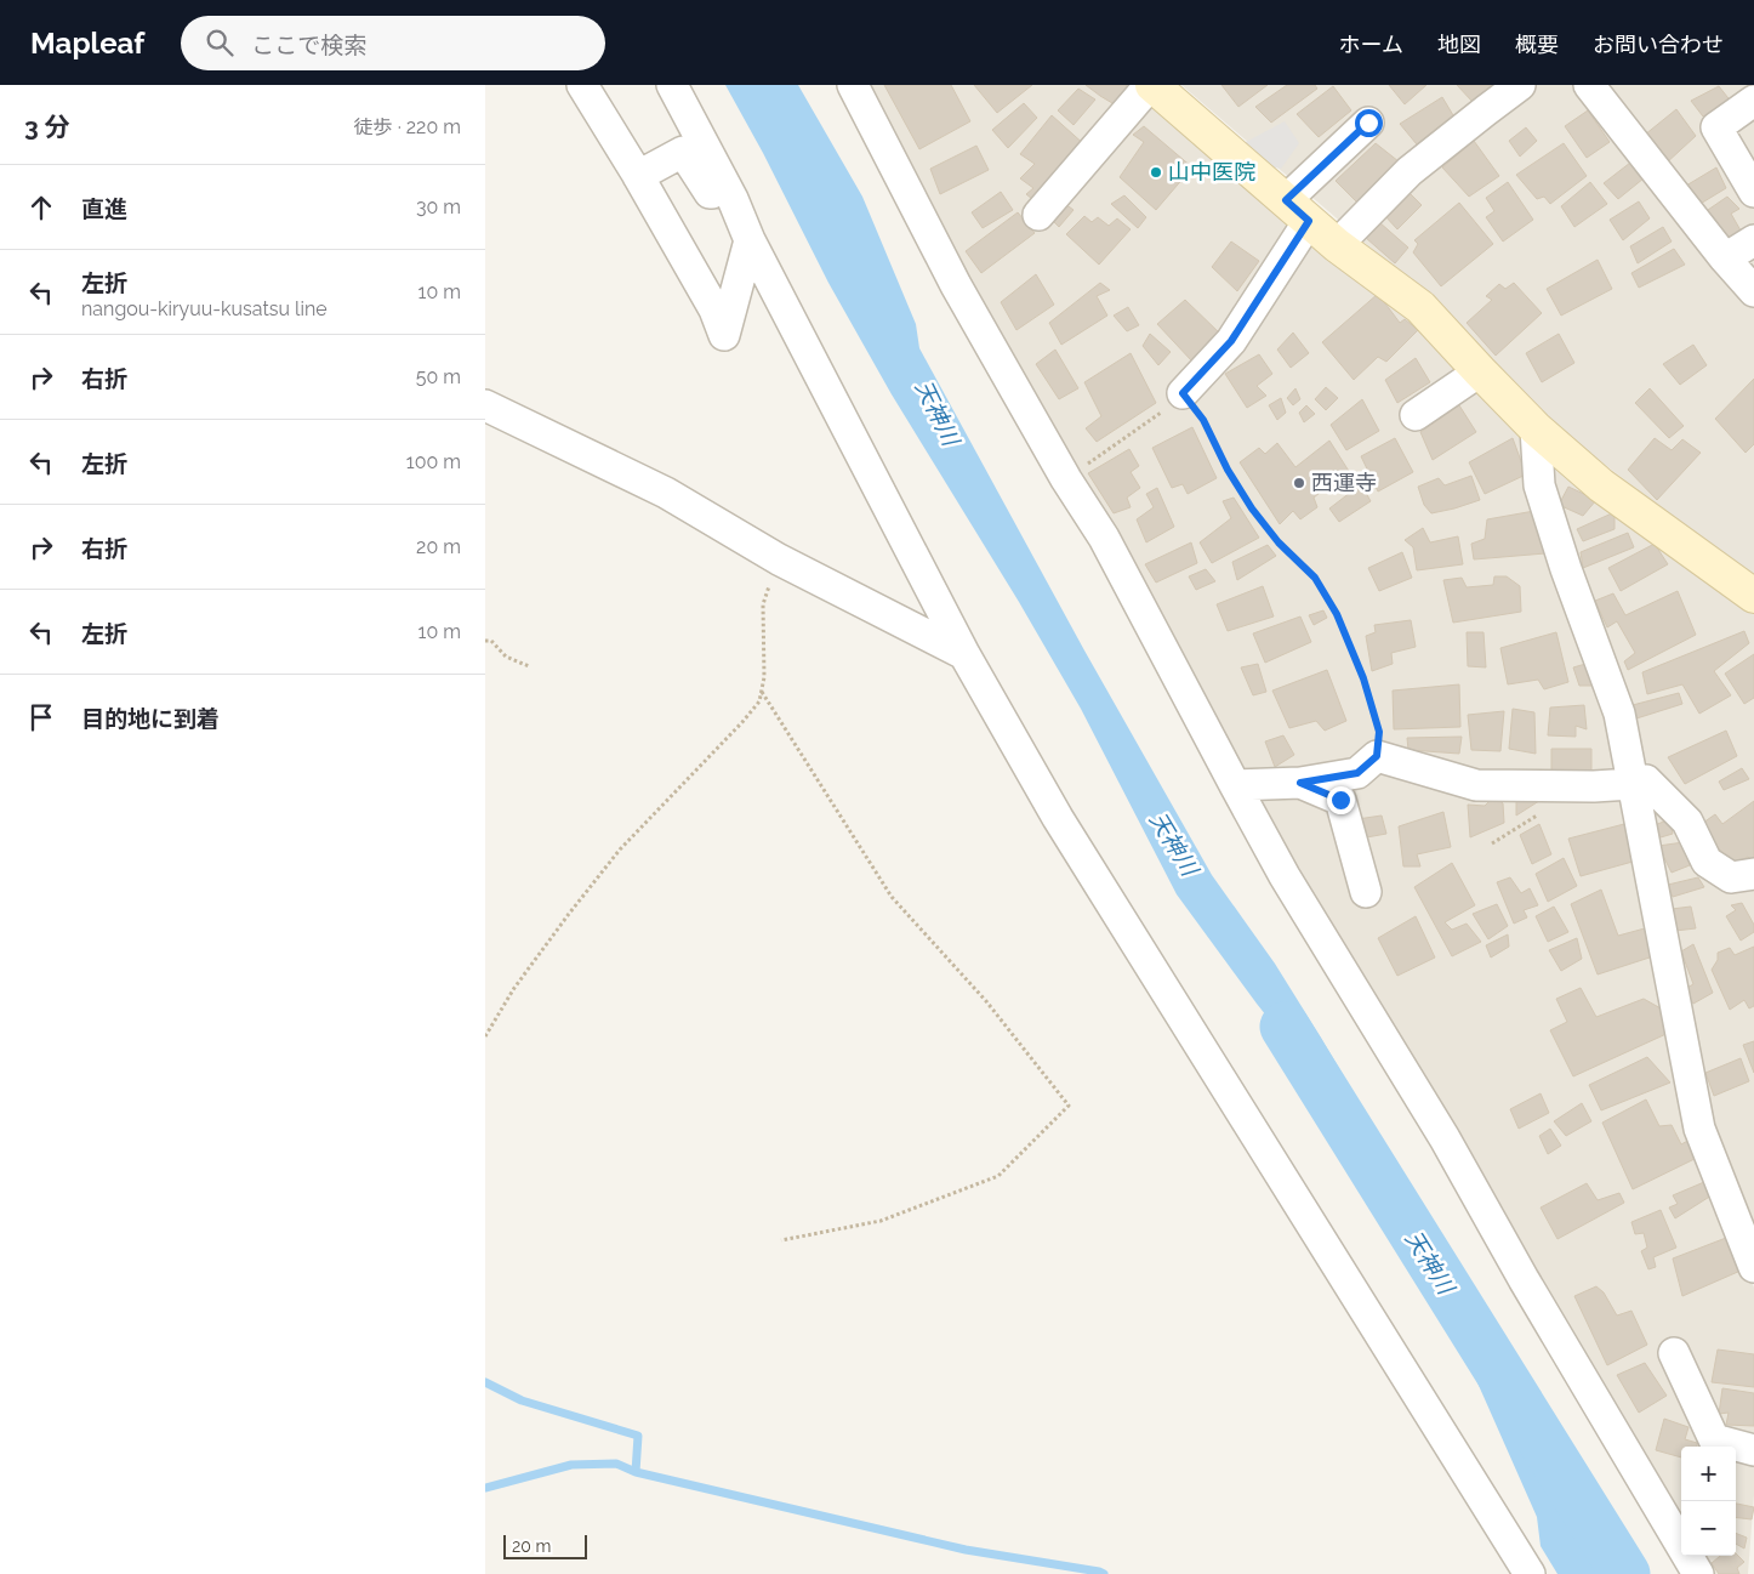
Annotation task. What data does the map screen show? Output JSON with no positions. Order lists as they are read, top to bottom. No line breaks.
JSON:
{"water":["天神川"],"places":["山中医院","西運寺"],"scale_bar":"20 m","page":{"header":"Mapleaf","search":"ここで検索","nav":["ホーム","地図","概要","お問い合わせ"],"heading":["3 分","徒歩 · 220 m"],"list":[["直進","30 m"],["左折","nangou-kiryuu-kusatsu line","10 m"],["右折","50 m"],["左折","100 m"],["右折","20 m"],["左折","10 m"],"目的地に到着"],"map_buttons":["+","−"],"scale":"20 m"}}
